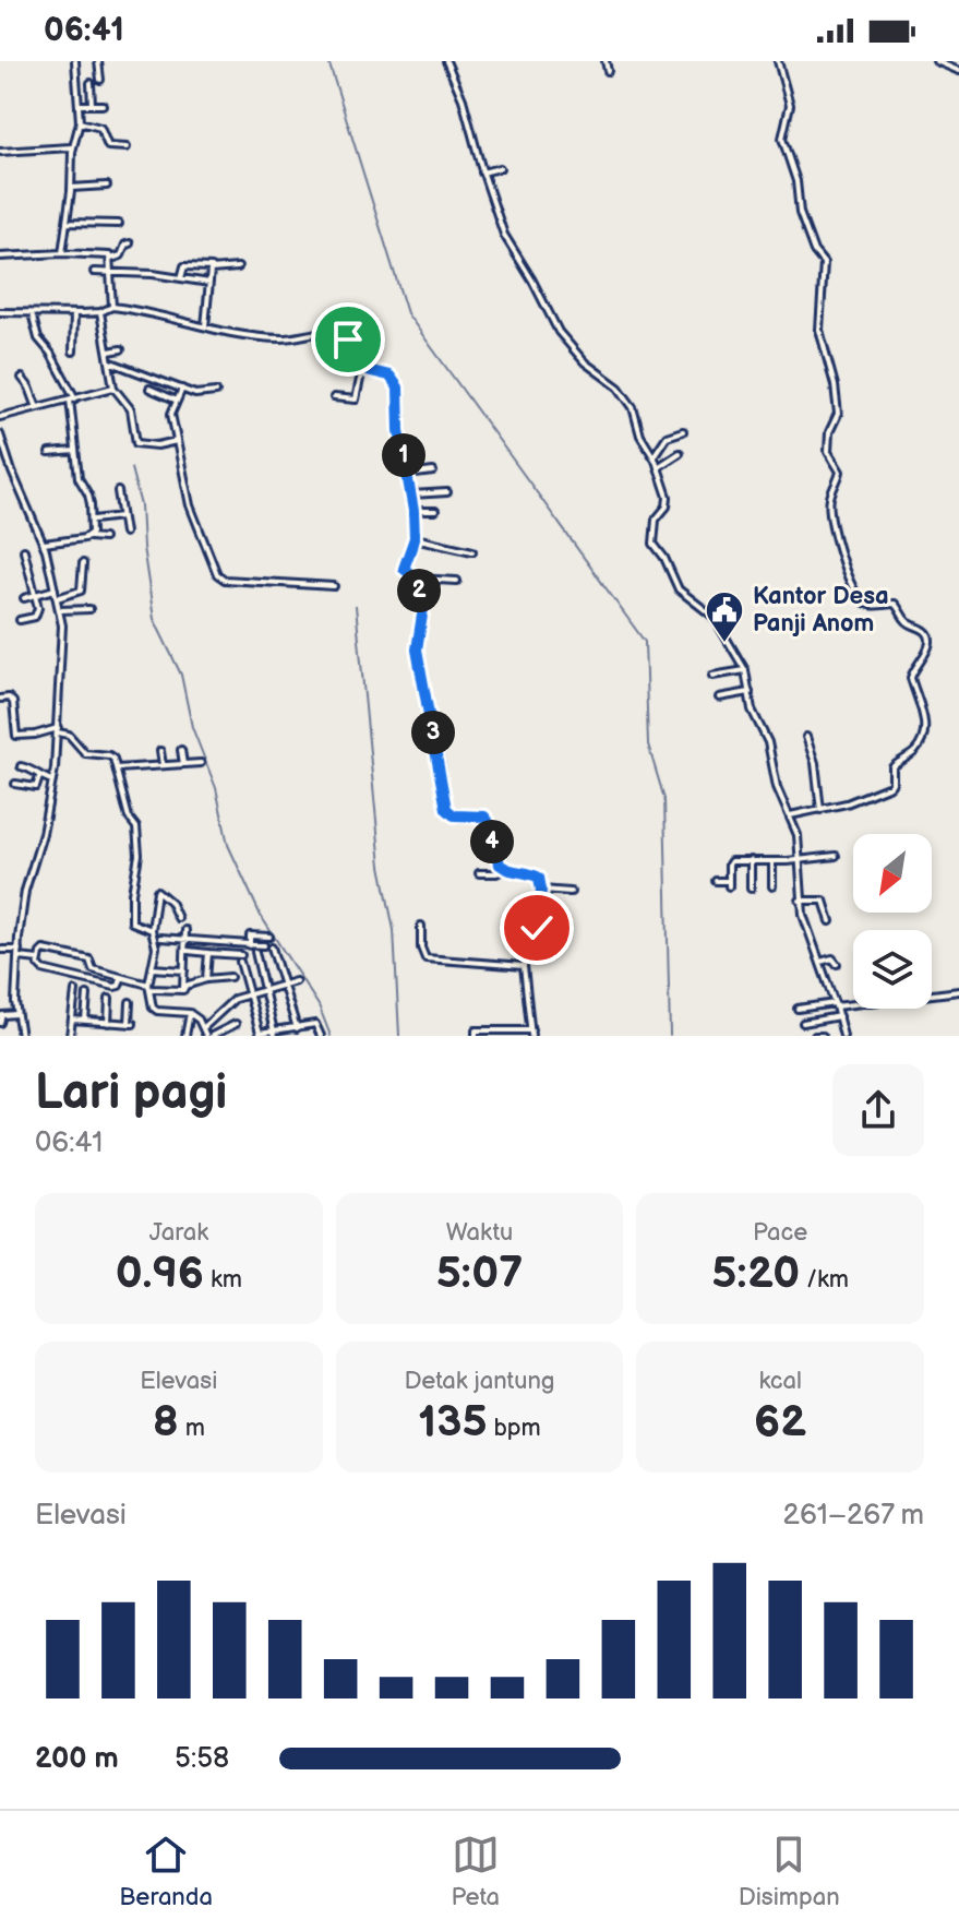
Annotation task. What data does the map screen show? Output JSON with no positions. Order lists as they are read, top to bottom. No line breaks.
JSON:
{"places":{"public building":["Kantor Desa Panji Anom"]},"north":"bottom left","page":{"status":"06:41","pins":["1","2","3","4"],"heading":["Lari pagi","06:41"],"stats":[["Jarak","0.96 km"],["Waktu","5:07"],["Pace","5:20 /km"],["Elevasi","8 m"],["Detak jantung","135 bpm"],["kcal","62"]],"chart":["Elevasi","261–267 m"],"list":[{"name":"200 m","note":"5:58"}],"tabs":["Beranda","Peta","Disimpan"]}}
